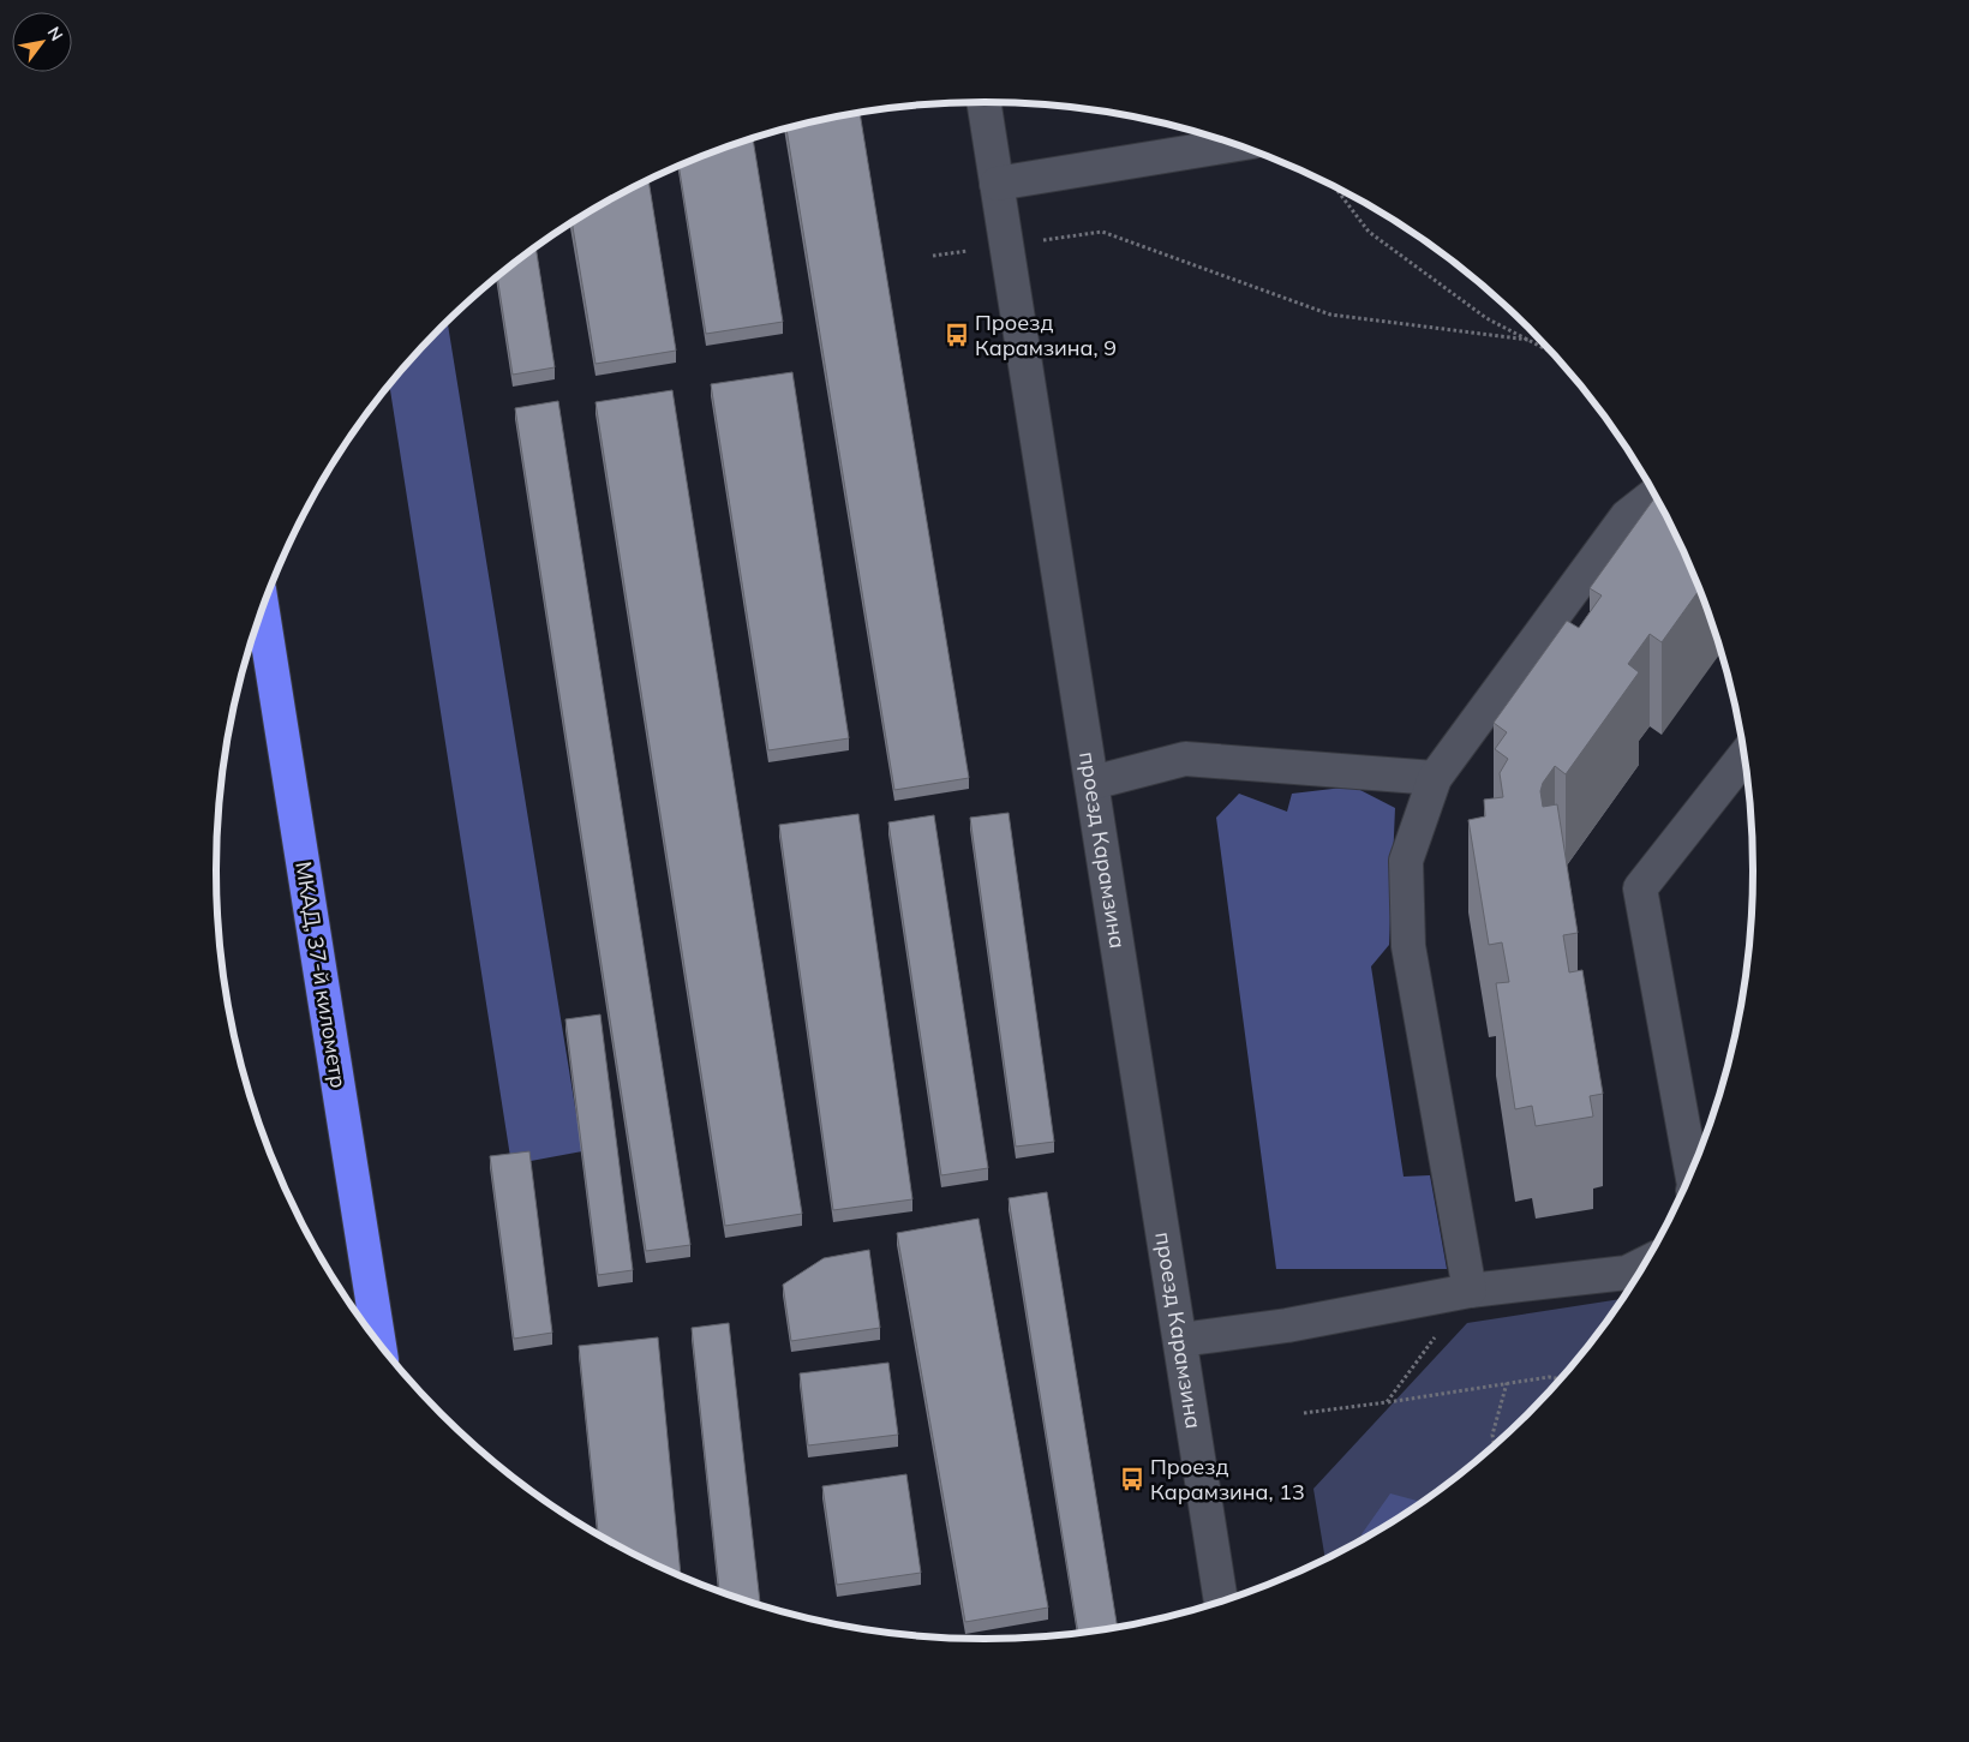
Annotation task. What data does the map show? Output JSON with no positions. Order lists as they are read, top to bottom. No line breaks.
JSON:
{"streets":{"highway":["МКАД, 37-й километр"],"street":["проезд Карамзина"]},"places":{"bus stop":["Проезд Карамзина, 9","Проезд Карамзина, 13"]},"north":"top right"}
